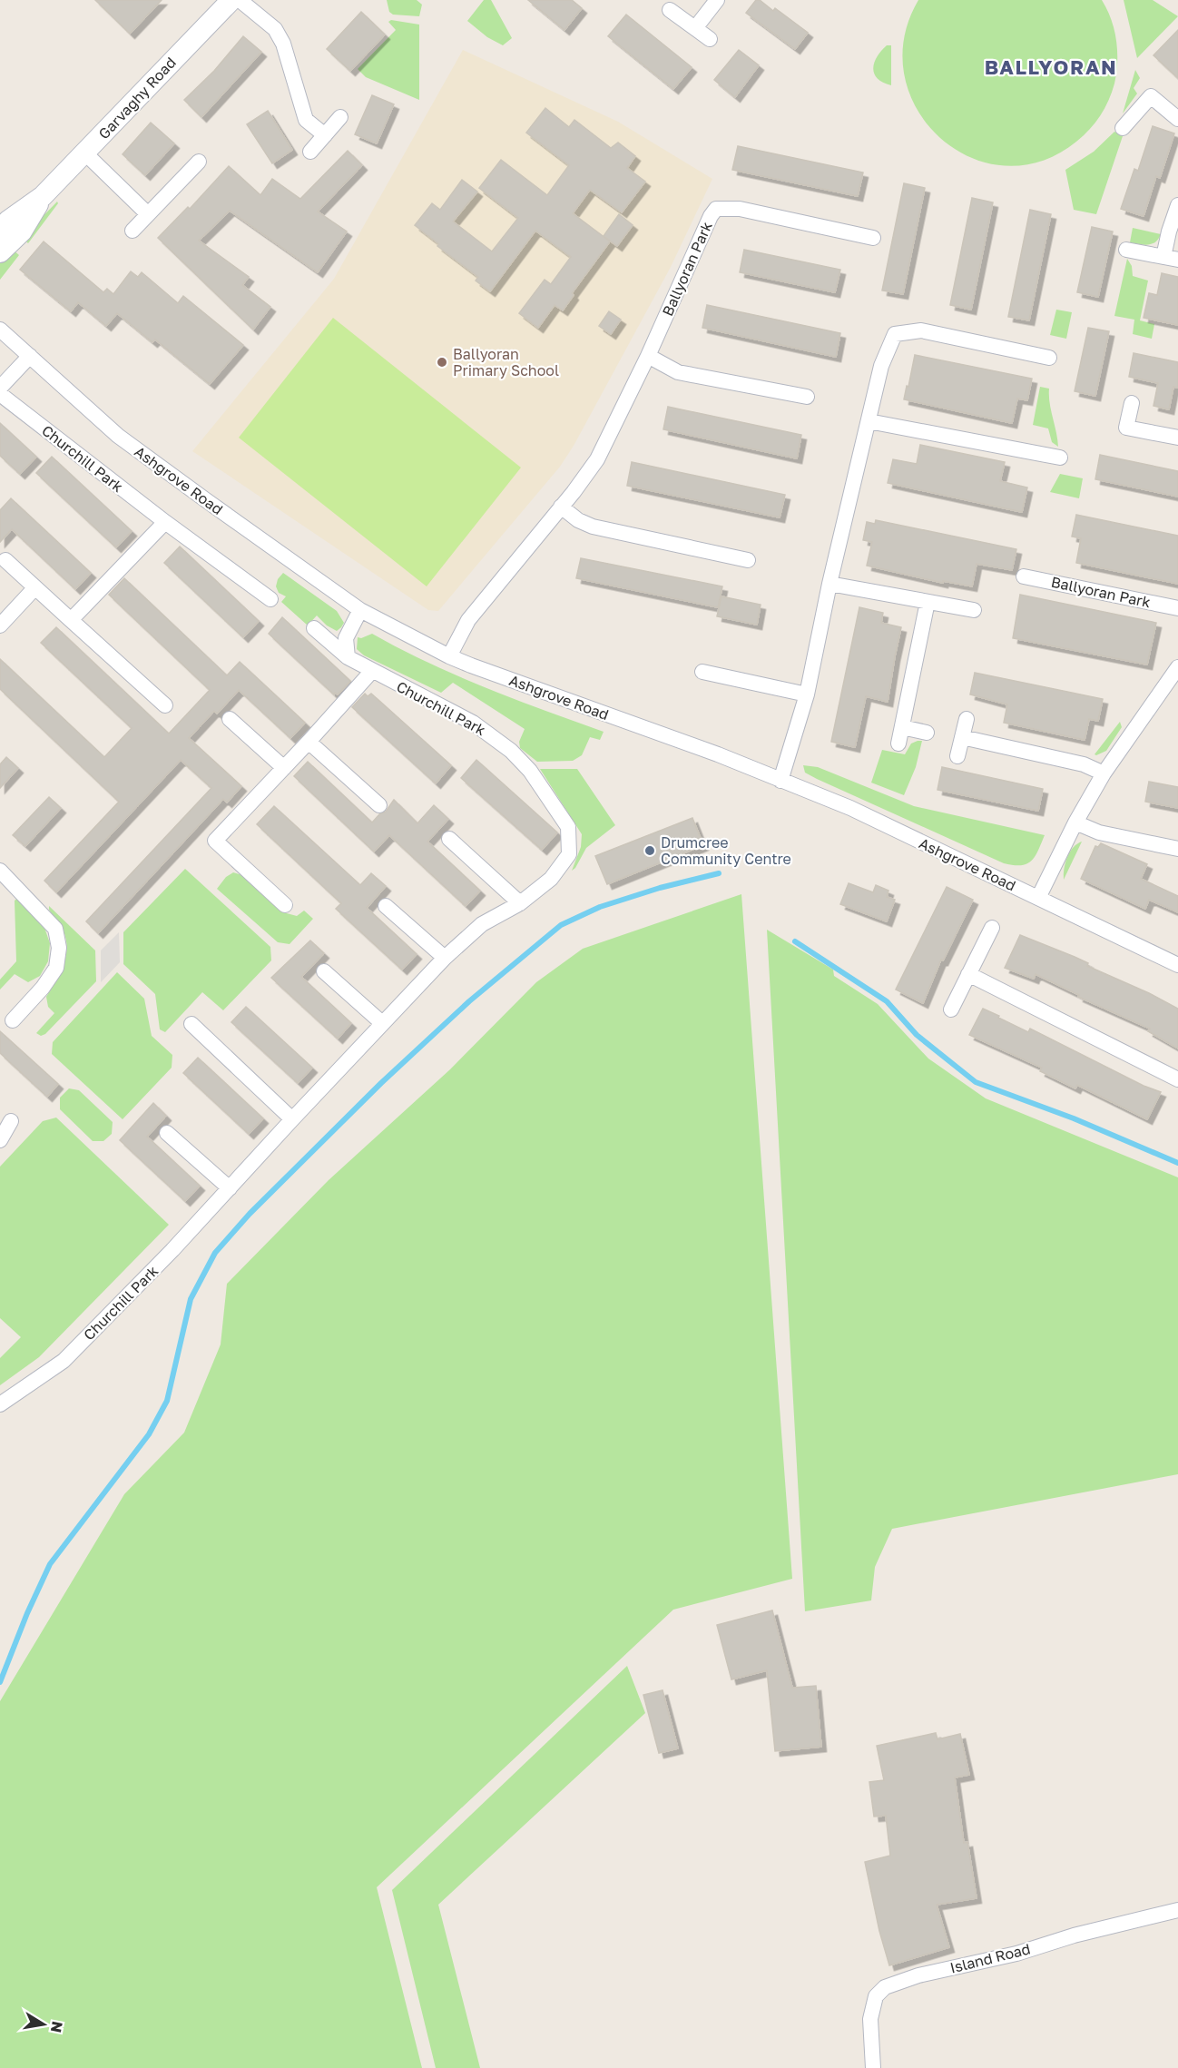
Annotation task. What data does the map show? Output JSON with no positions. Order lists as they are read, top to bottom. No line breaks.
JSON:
{"streets":{"main road":["Garvaghy Road"],"street":["Ballyoran Park","Churchill Park","Ashgrove Road","Island Road"]},"crossings":[["Ballyoran Park","Ashgrove Road"]],"districts":["BALLYORAN"],"places":["Ballyoran Primary School","Drumcree Community Centre"],"north":"right"}
